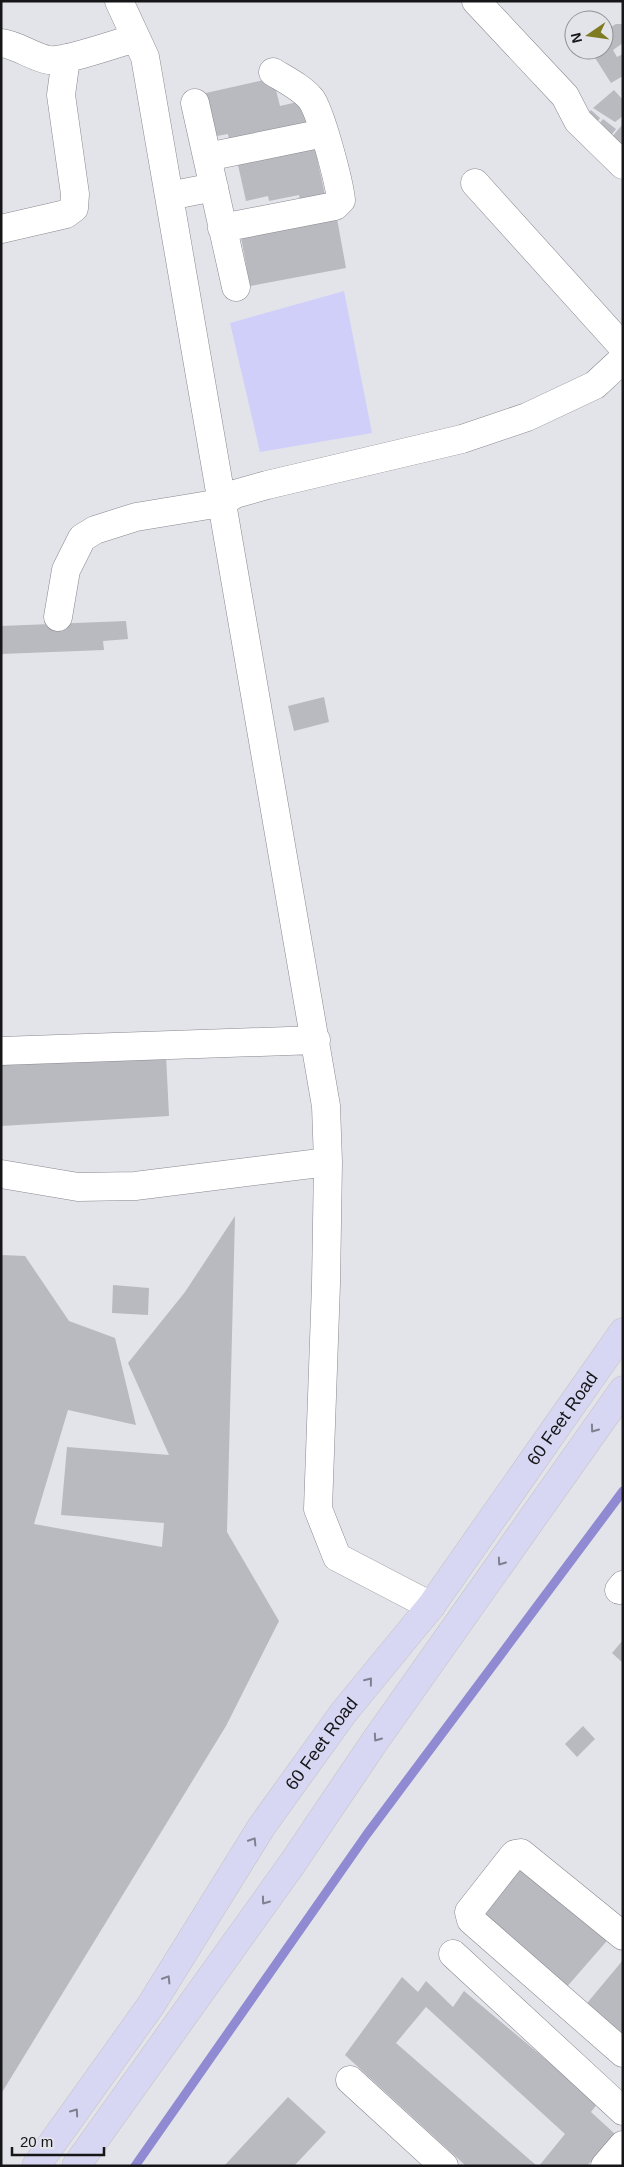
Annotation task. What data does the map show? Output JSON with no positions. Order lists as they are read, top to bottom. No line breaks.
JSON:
{"streets":{"main road":["60 Feet Road"]},"scale_bar":"20 m","north":"left"}
